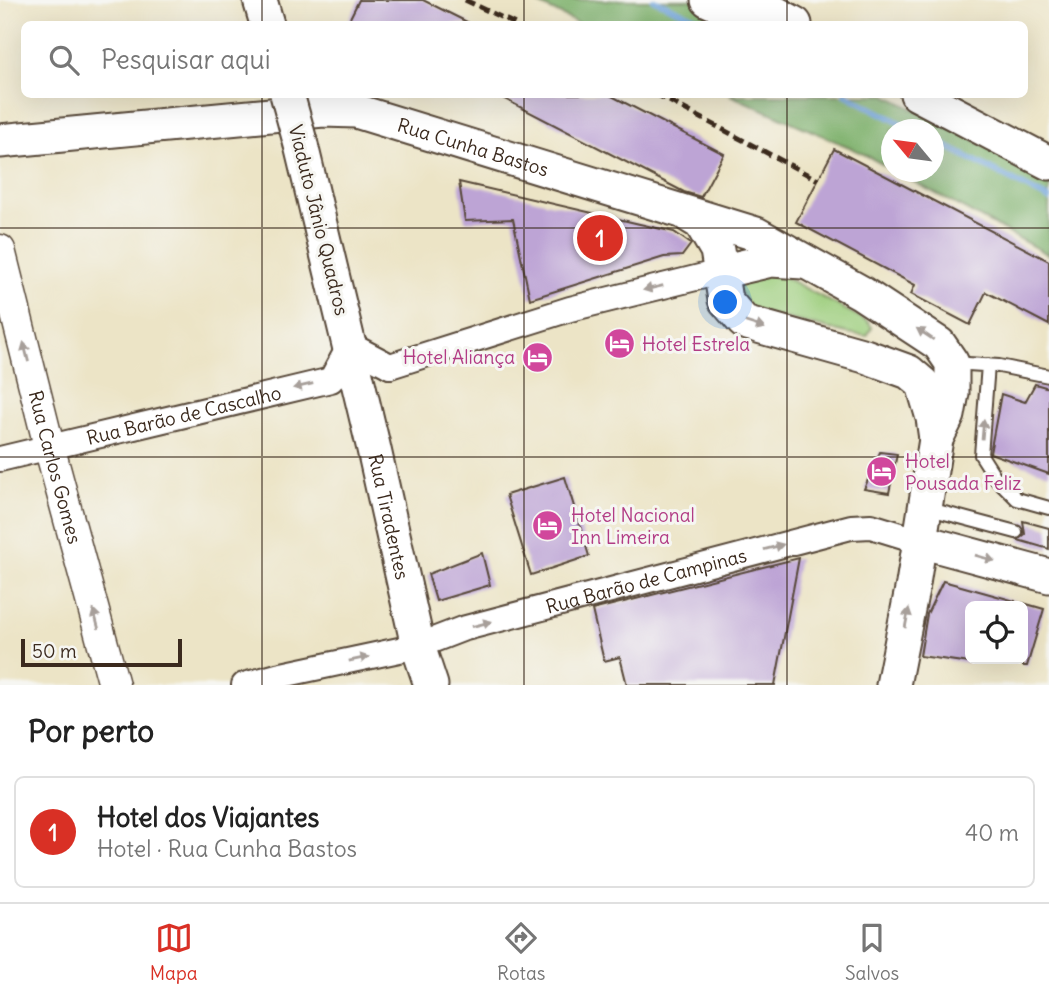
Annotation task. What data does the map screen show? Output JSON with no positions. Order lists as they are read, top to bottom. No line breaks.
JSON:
{"streets":{"main road":["Rua Cunha Bastos","Viaduto Jânio Quadros","Rua Tiradentes","Rua Barão de Campinas"],"street":["Rua Barão de Cascalho","Rua Carlos Gomes"]},"crossings":[["Rua Cunha Bastos","Rua Barão de Campinas"],["Viaduto Jânio Quadros","Rua Barão de Cascalho"],["Viaduto Jânio Quadros","Rua Tiradentes"],["Rua Barão de Cascalho","Rua Carlos Gomes"],["Rua Barão de Cascalho","Rua Tiradentes"],["Rua Tiradentes","Rua Barão de Campinas"]],"one_way":["Rua Barão de Cascalho","Rua Carlos Gomes","Rua Barão de Campinas"],"places":{"hotel":["Hotel Estrela","Hotel Aliança","Hotel Pousada Feliz","Hotel Nacional Inn Limeira"]},"scale_bar":"50 m","north":"top left","page":{"search":"Pesquisar aqui","pins":"1","scale":"50 m","heading":"Por perto","list":[{"mark":"1","name":"Hotel dos Viajantes","note":"Hotel · Rua Cunha Bastos","value":"40 m"}],"nav":["Mapa","Rotas","Salvos"]}}
